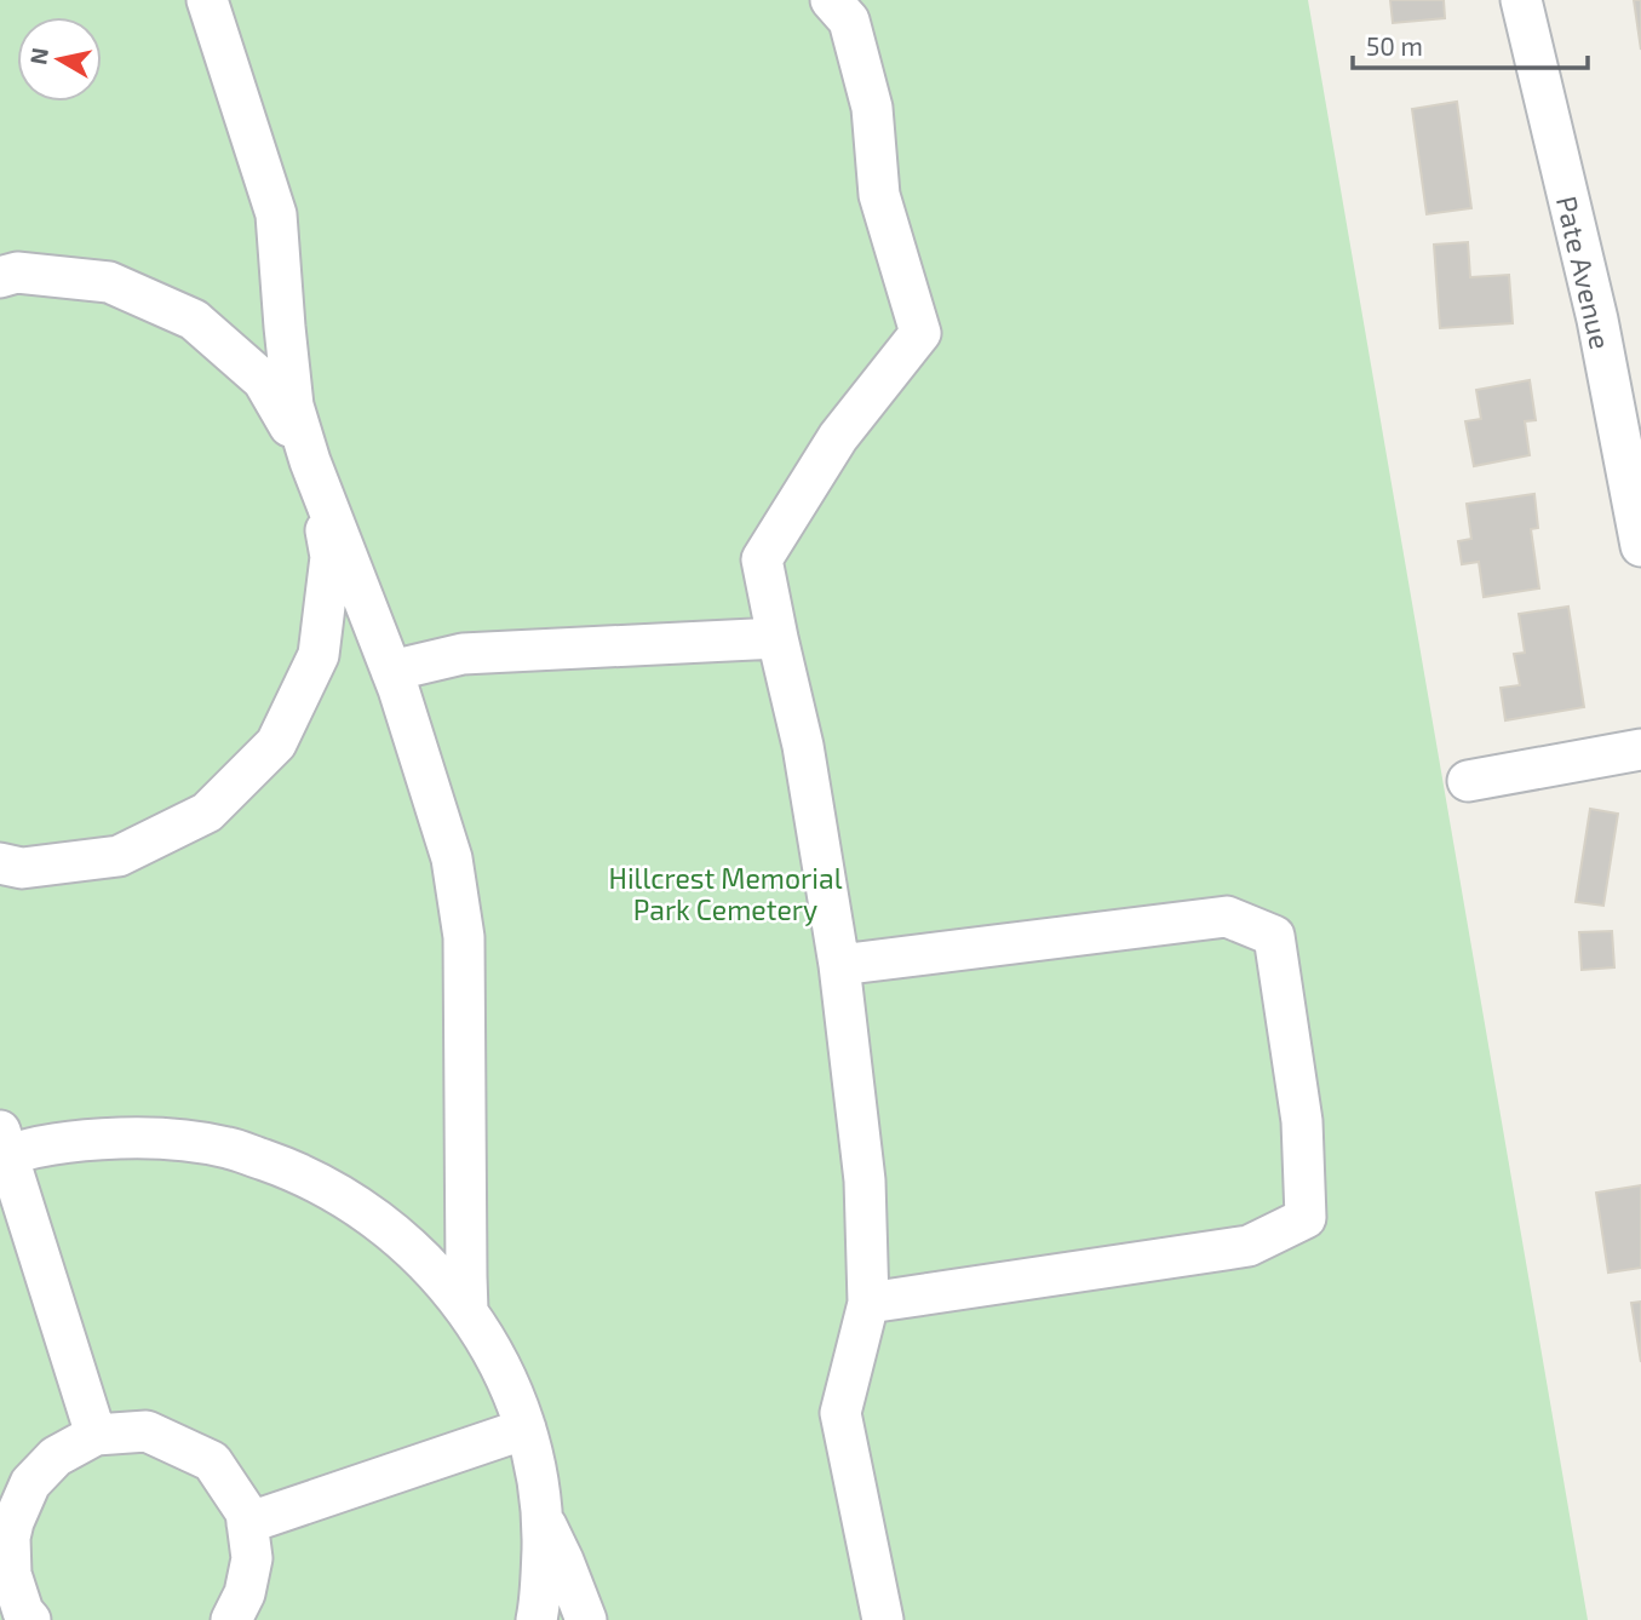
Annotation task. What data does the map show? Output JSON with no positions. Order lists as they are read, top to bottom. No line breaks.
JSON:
{"streets":{"street":["Pate Avenue"]},"parks":["Hillcrest Memorial Park Cemetery"],"scale_bar":"50 m","north":"left"}
